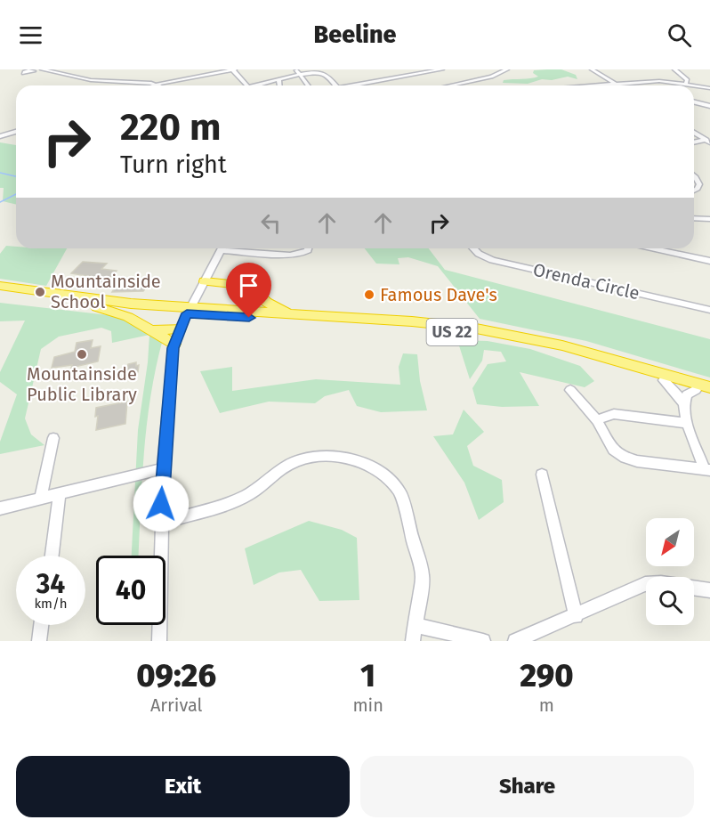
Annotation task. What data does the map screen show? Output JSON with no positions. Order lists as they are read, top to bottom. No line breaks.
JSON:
{"streets":{"highway":["US 22"],"street":["Orenda Circle"]},"places":["Mountainside School","Famous Dave's","Mountainside Public Library"],"north":"bottom left","page":{"header":"Beeline","turn":["220 m","Turn right"],"speed":"34 km/h","limit":"40","eta":["09:26","Arrival","1","min","290","m"],"buttons":["Exit","Share"]}}
